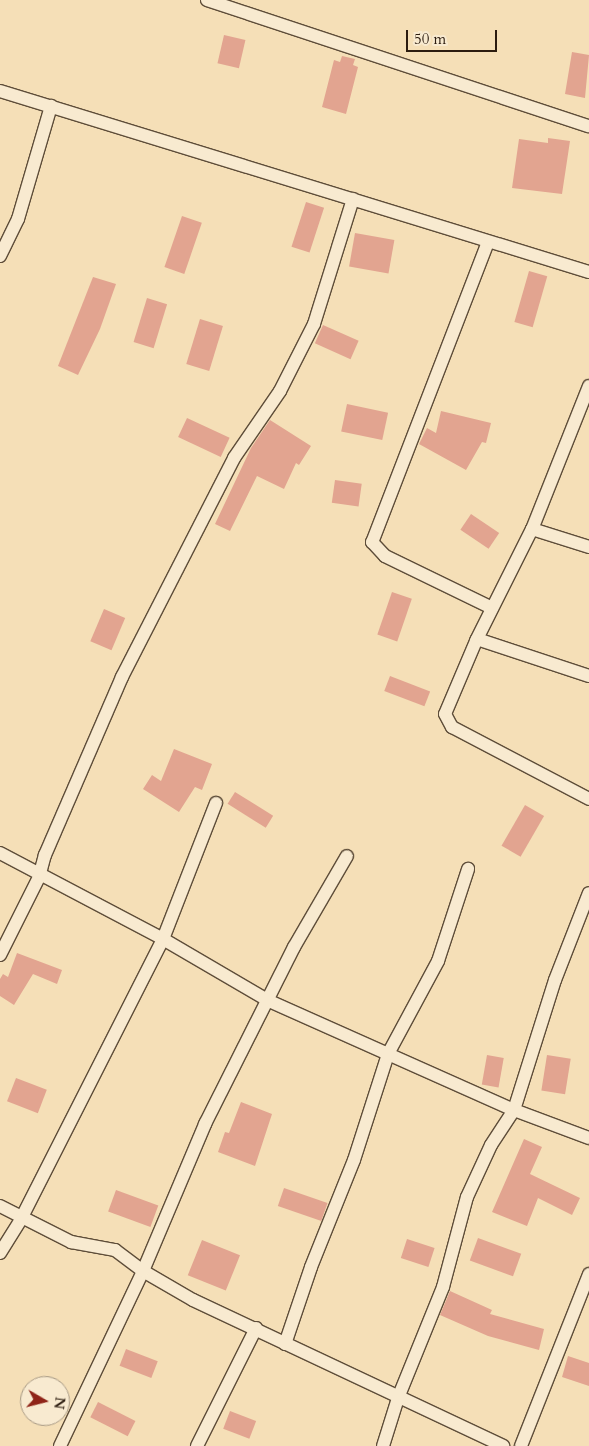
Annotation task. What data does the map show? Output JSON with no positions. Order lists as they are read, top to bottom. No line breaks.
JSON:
{"scale_bar":"50 m","north":"right"}
